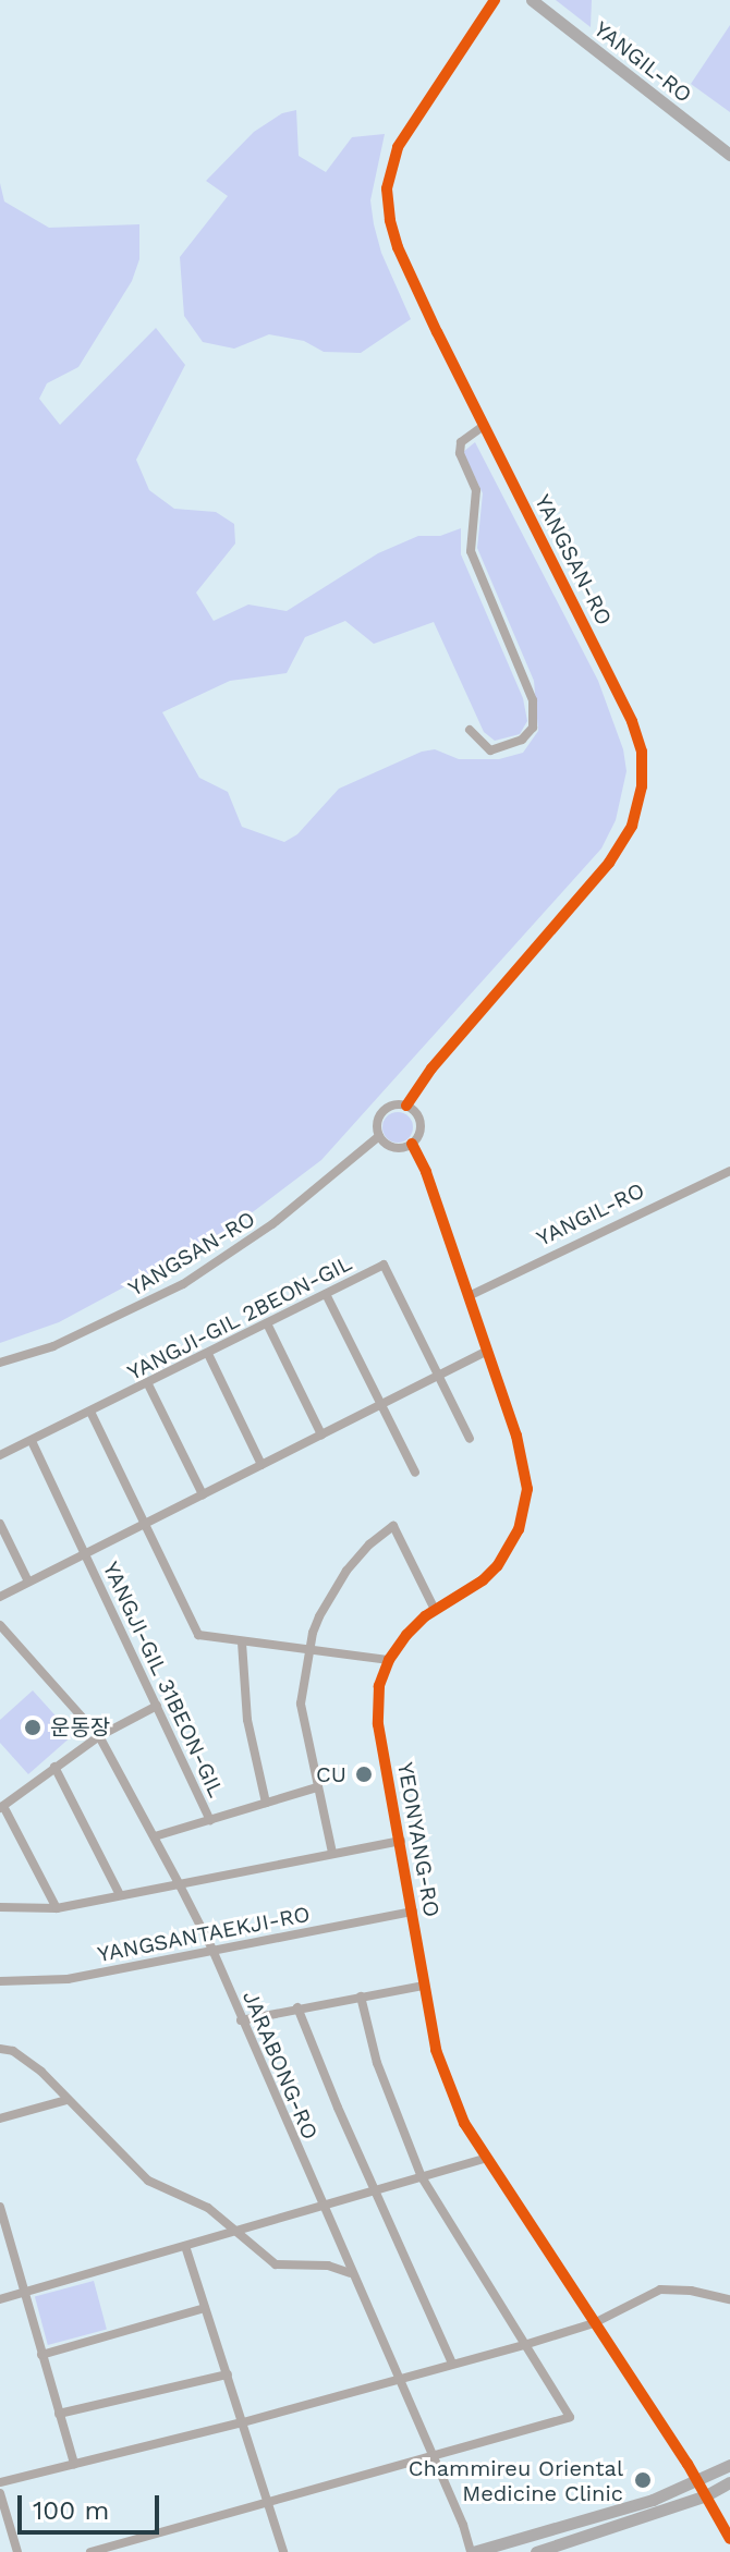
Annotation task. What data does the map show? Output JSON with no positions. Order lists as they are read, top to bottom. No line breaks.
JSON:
{"streets":{"main road":["YANGIL-RO"],"street":["YANGSAN-RO","YANGJI-GIL 2BEON-GIL","YANGJI-GIL 31BEON-GIL","YEONYANG-RO","YANGSANTAEKJI-RO","JARABONG-RO"]},"crossings":[["YANGIL-RO","YEONYANG-RO"],["YANGSAN-RO","YEONYANG-RO"],["YANGJI-GIL 2BEON-GIL","YANGJI-GIL 31BEON-GIL"],["YEONYANG-RO","YANGSANTAEKJI-RO"],["YANGSANTAEKJI-RO","JARABONG-RO"]],"places":["운동장","CU","Chammireu Oriental Medicine Clinic"],"scale_bar":"100 m"}
